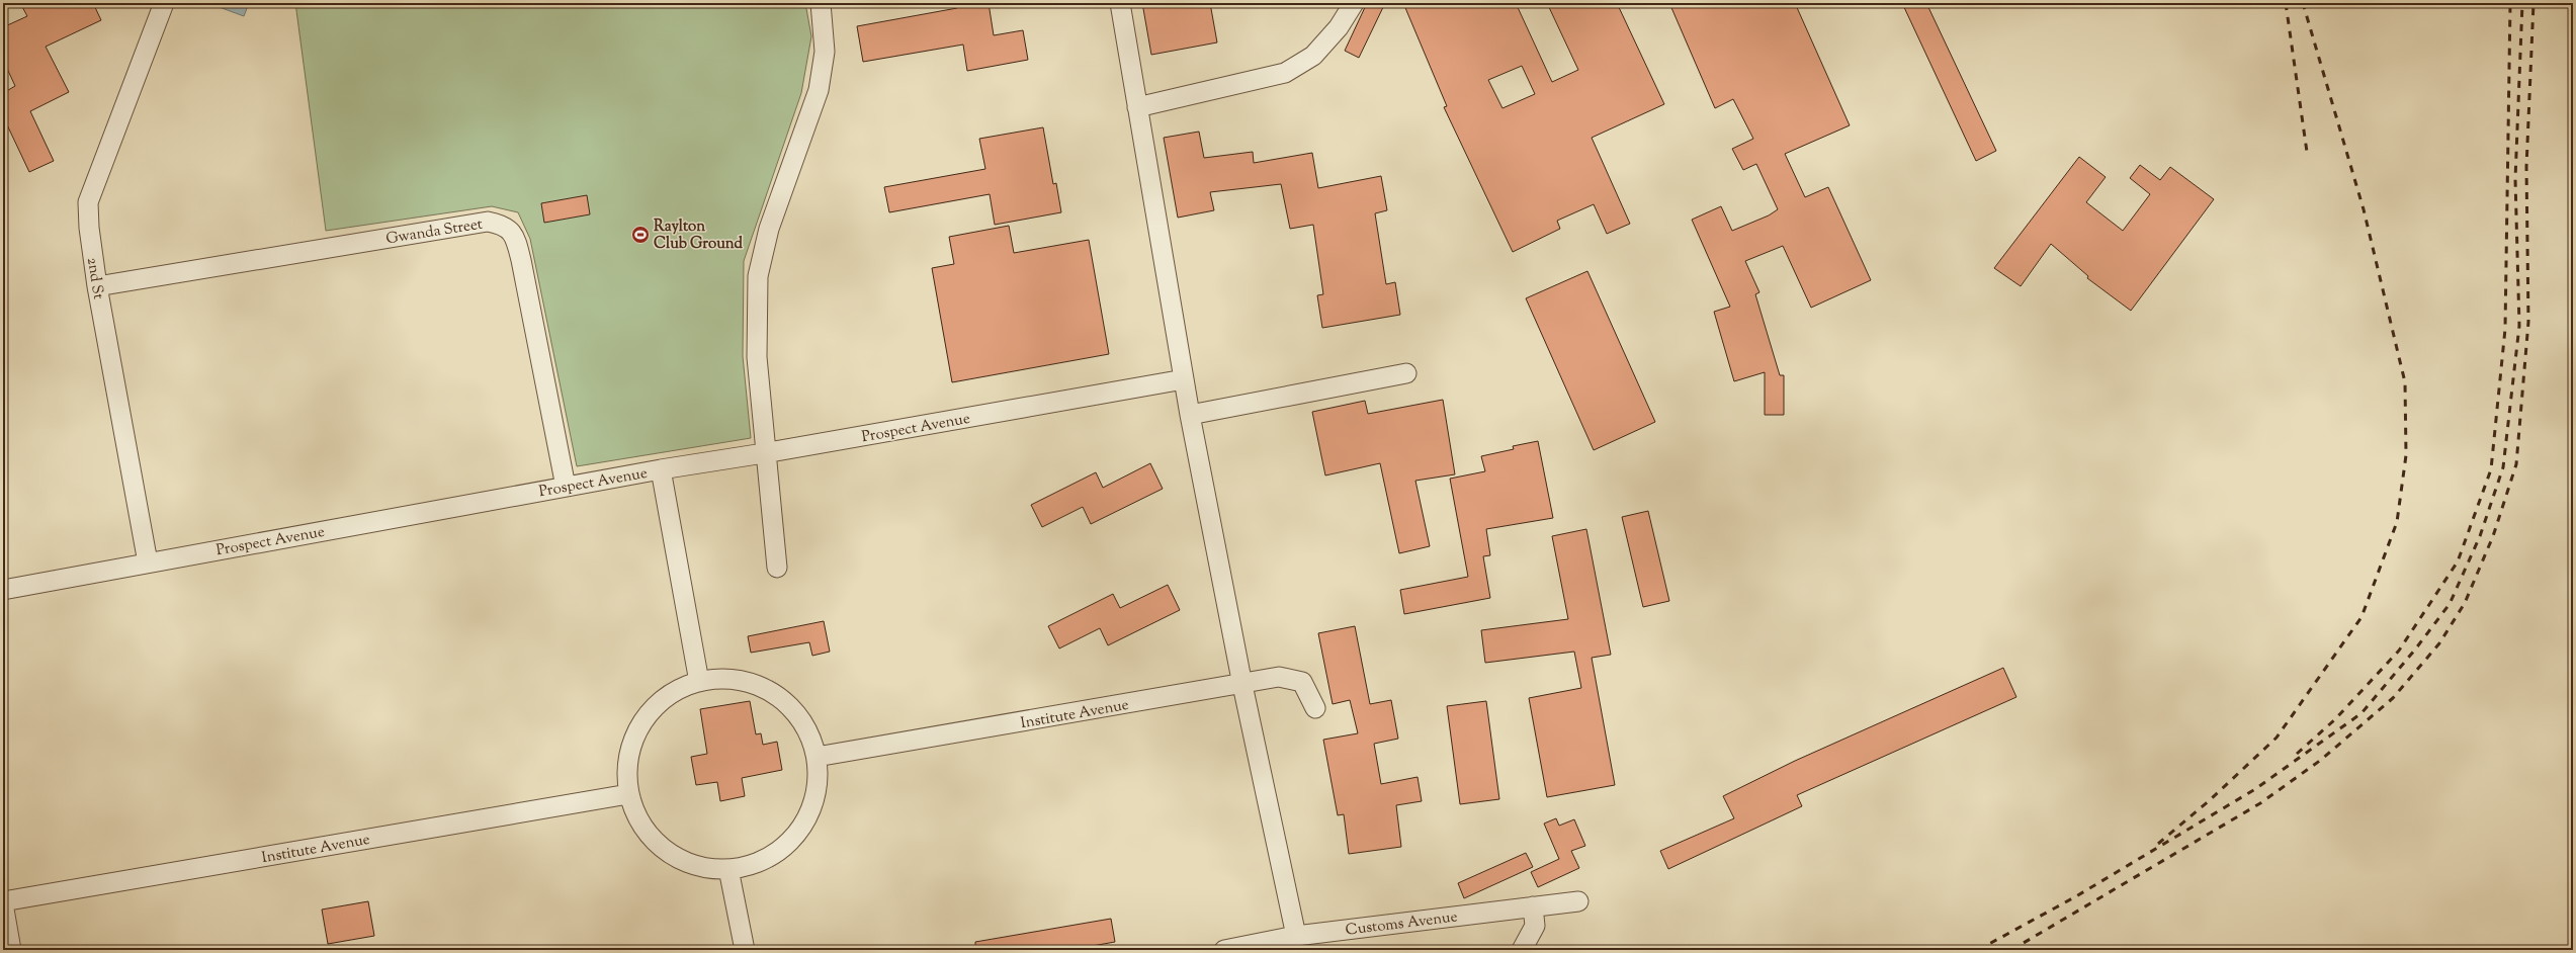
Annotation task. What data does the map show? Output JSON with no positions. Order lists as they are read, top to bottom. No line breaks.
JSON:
{"streets":{"street":["Gwanda Street","2nd St","Prospect Avenue","Institute Avenue","Customs Avenue"]},"crossings":[["Gwanda Street","2nd St"],["Gwanda Street","Prospect Avenue"],["2nd St","Prospect Avenue"]],"places":{"sports":["Raylton Club Ground"]}}
